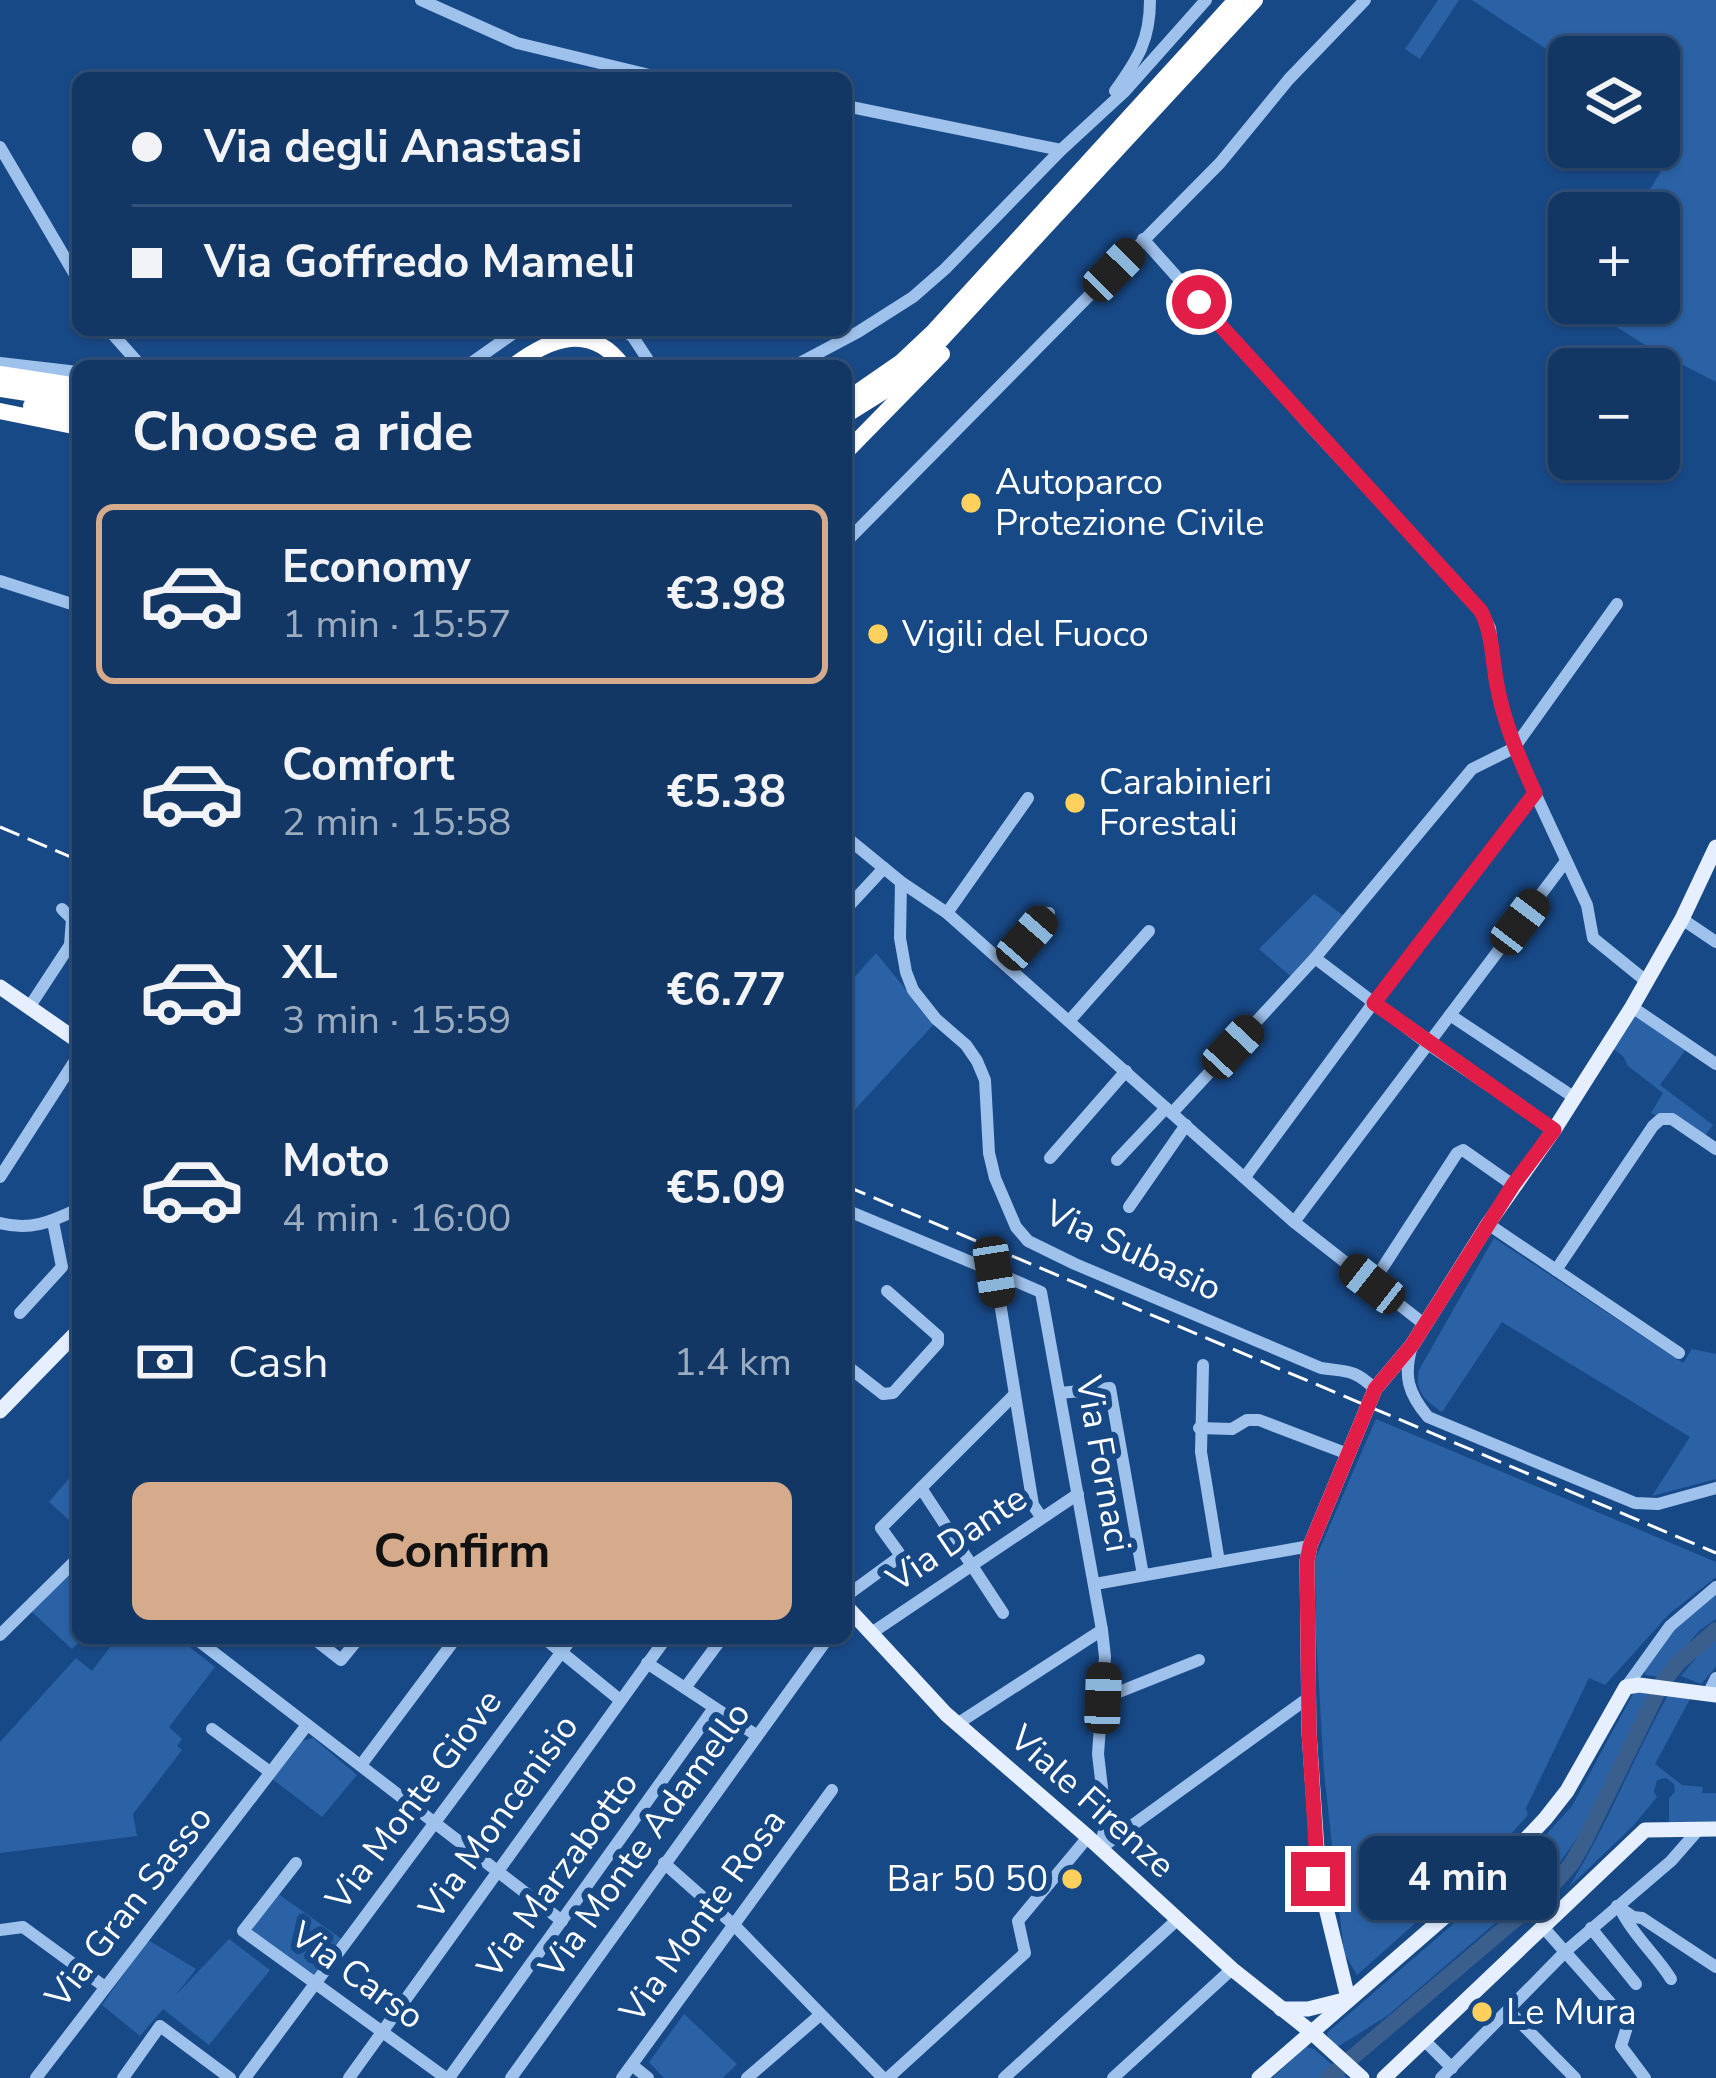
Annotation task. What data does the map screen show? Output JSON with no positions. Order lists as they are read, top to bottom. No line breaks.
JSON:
{"streets":{"main road":["Viale Firenze"],"street":["Via Subasio","Via Fornaci","Via Dante","Via Monte Giove","Via Moncenisio","Via Monte Adamello","Via Marzabotto","Via Gran Sasso","Via Monte Rosa","Via Carso"]},"crossings":[["Via Fornaci","Via Dante"],["Via Fornaci","Viale Firenze"],["Via Dante","Viale Firenze"],["Via Monte Giove","Via Carso"],["Via Moncenisio","Via Carso"],["Via Marzabotto","Via Carso"]],"places":["Autoparco Protezione Civile","Vigili del Fuoco","Carabinieri Forestali","Bar 50 50","Le Mura"],"page":{"map_buttons":["+","−"],"banner":["Via degli Anastasi","Via Goffredo Mameli"],"heading":"Choose a ride","list":[{"name":"Economy","note":"1 min · 15:57","value":"€3.98"},{"name":"Comfort","note":"2 min · 15:58","value":"€5.38"},{"name":"XL","note":"3 min · 15:59","value":"€6.77"},{"name":"Moto","note":"4 min · 16:00","value":"€5.09"}],"pay":["Cash","1.4 km"],"buttons":"Confirm","bubble":"4 min"}}
